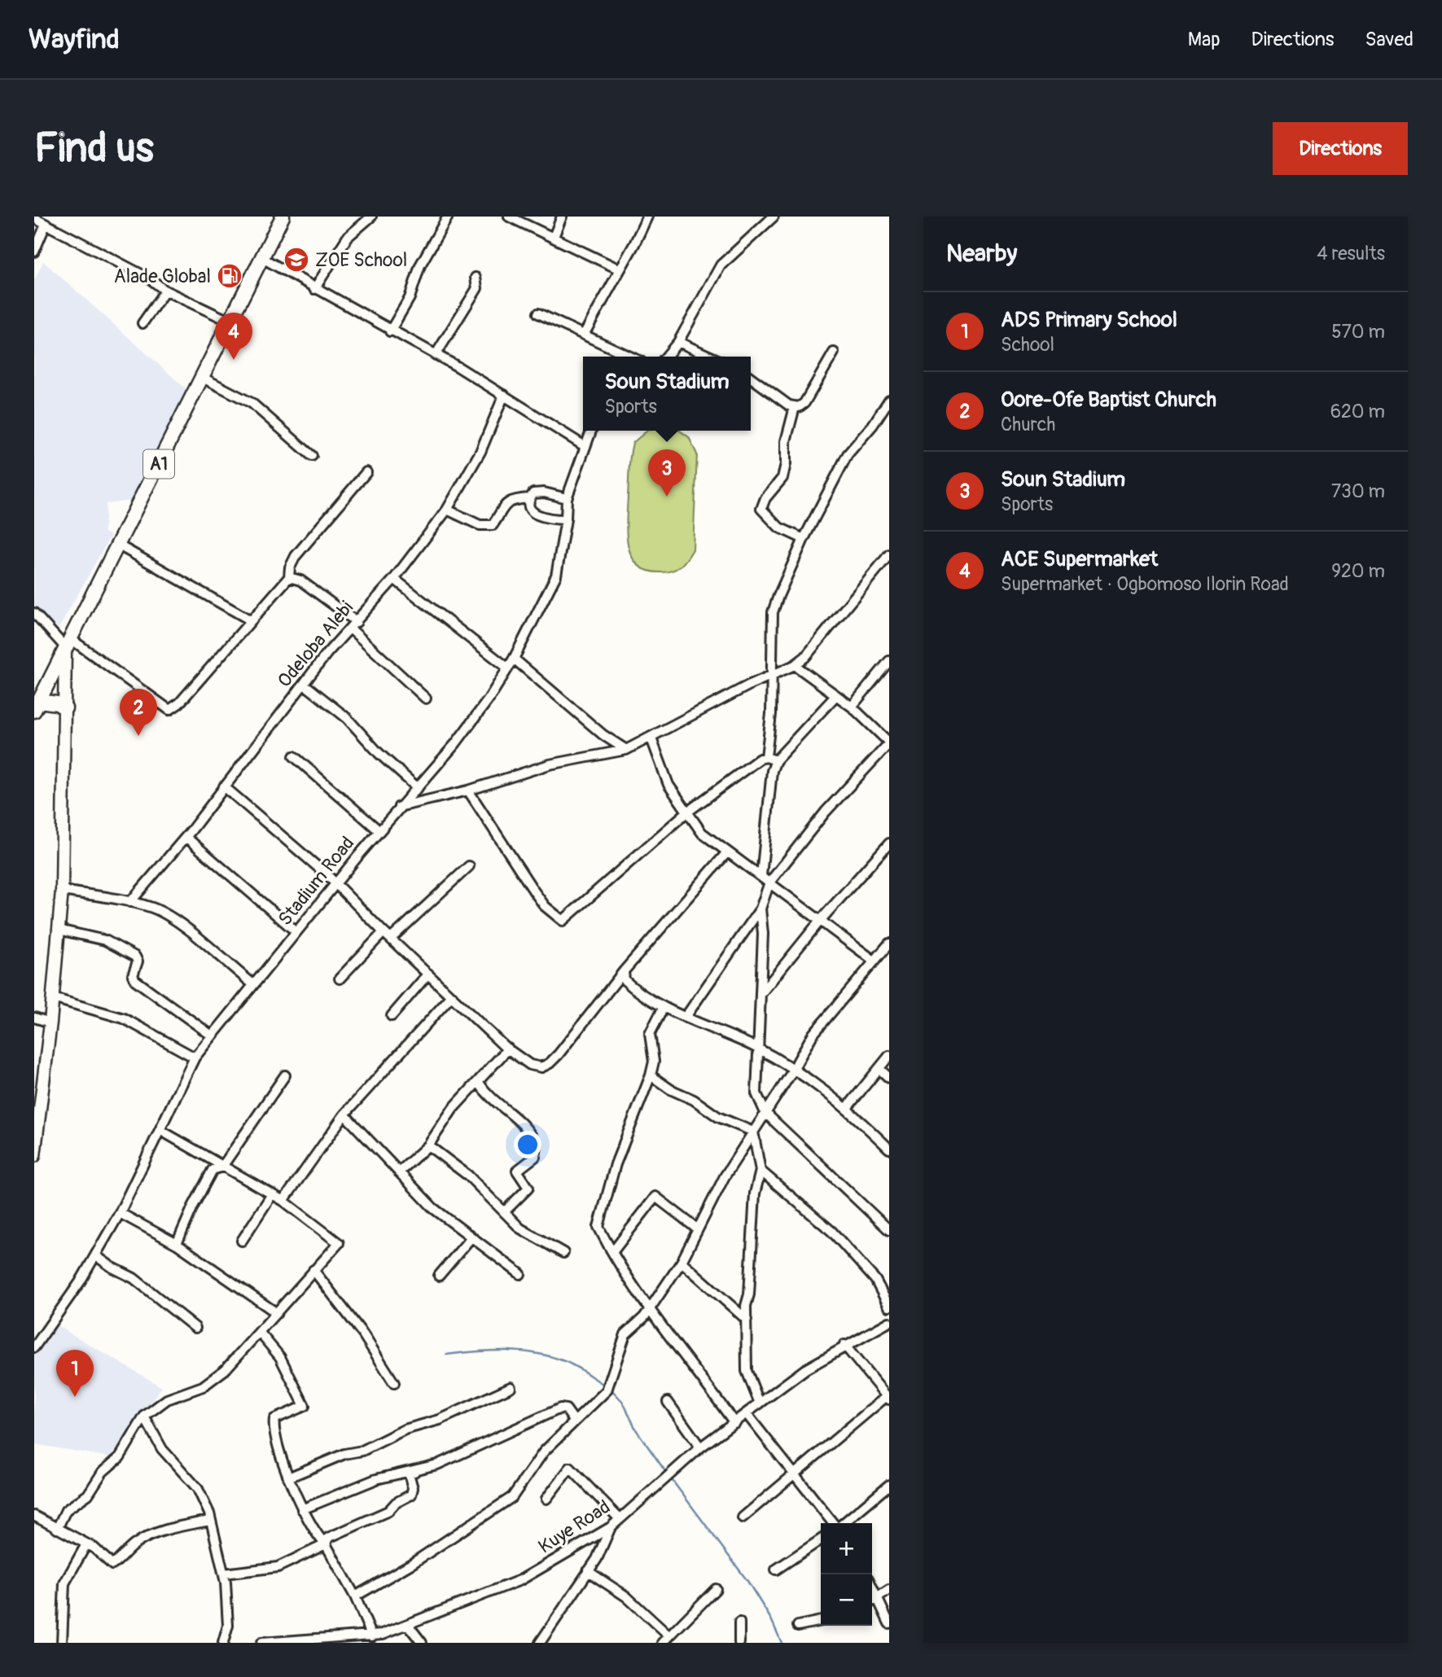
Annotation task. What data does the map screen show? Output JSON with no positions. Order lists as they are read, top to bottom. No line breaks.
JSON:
{"streets":{"highway":["A1"],"street":["Odeloba Alebi","Stadium Road","Kuye Road"]},"places":{"school or university":["ZOE School"],"fuel station":["Alade Global"]},"page":{"header":"Wayfind","nav":["Map","Directions","Saved"],"buttons":"Directions","title":"Find us","heading":["Nearby","4 results"],"list":[{"mark":"1","name":"ADS Primary School","note":"School","value":"570 m"},{"mark":"2","name":"Oore-Ofe Baptist Church","note":"Church","value":"620 m"},{"mark":"3","name":"Soun Stadium","note":"Sports","value":"730 m"},{"mark":"4","name":"ACE Supermarket","note":"Supermarket · Ogbomoso Ilorin Road","value":"920 m"}],"pins":["4","3","2","1"],"popup":["Soun Stadium","Sports"],"map_buttons":["+","−"]}}
